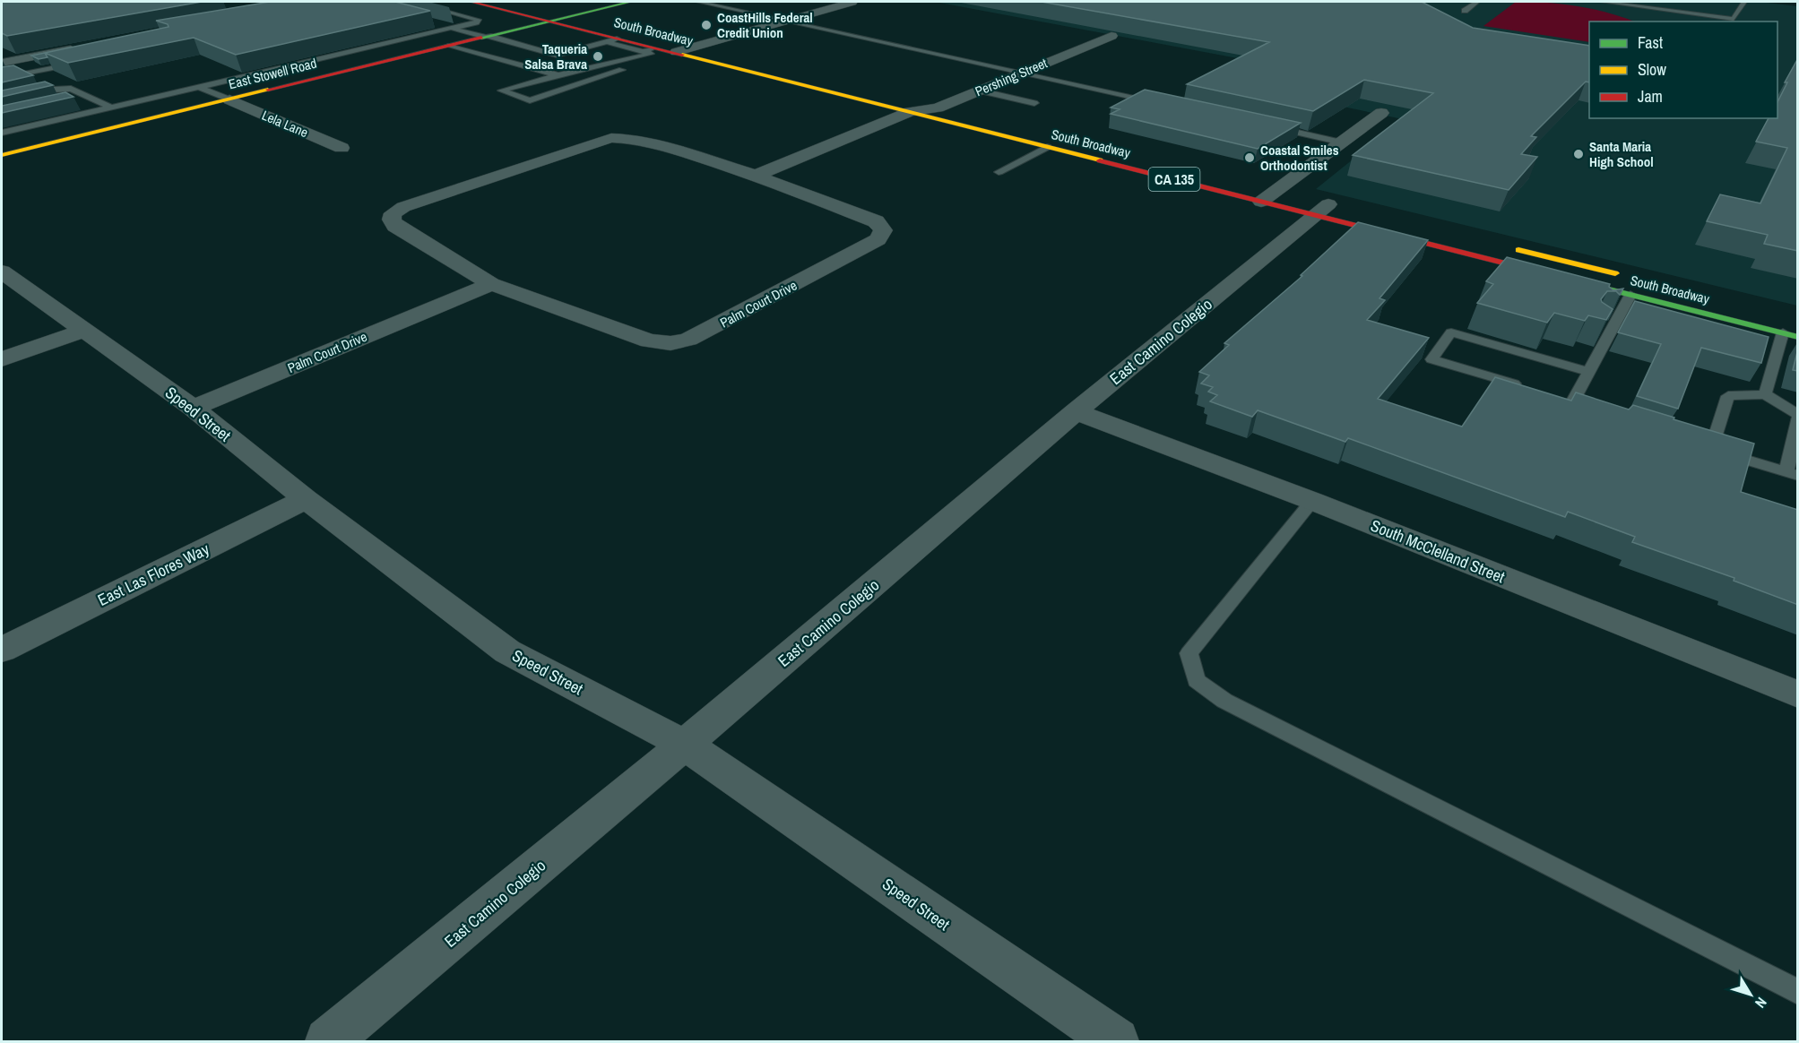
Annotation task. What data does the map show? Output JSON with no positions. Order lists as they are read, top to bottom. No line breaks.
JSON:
{"streets":{"main road":["South Broadway","East Stowell Road","CA 135"],"street":["Pershing Street","Lela Lane","Palm Court Drive","East Camino Colegio","Speed Street","South McClelland Street","East Las Flores Way"]},"crossings":[["South Broadway","East Stowell Road"],["South Broadway","Pershing Street"],["South Broadway","East Camino Colegio"],["East Stowell Road","Lela Lane"],["Palm Court Drive","Speed Street"],["East Camino Colegio","Speed Street"],["East Camino Colegio","South McClelland Street"],["Speed Street","East Las Flores Way"]],"places":["CoastHills Federal Credit Union","Taqueria Salsa Brava","Santa Maria High School","Coastal Smiles Orthodontist"],"legend":["Fast","Slow","Jam"],"north":"bottom right"}
